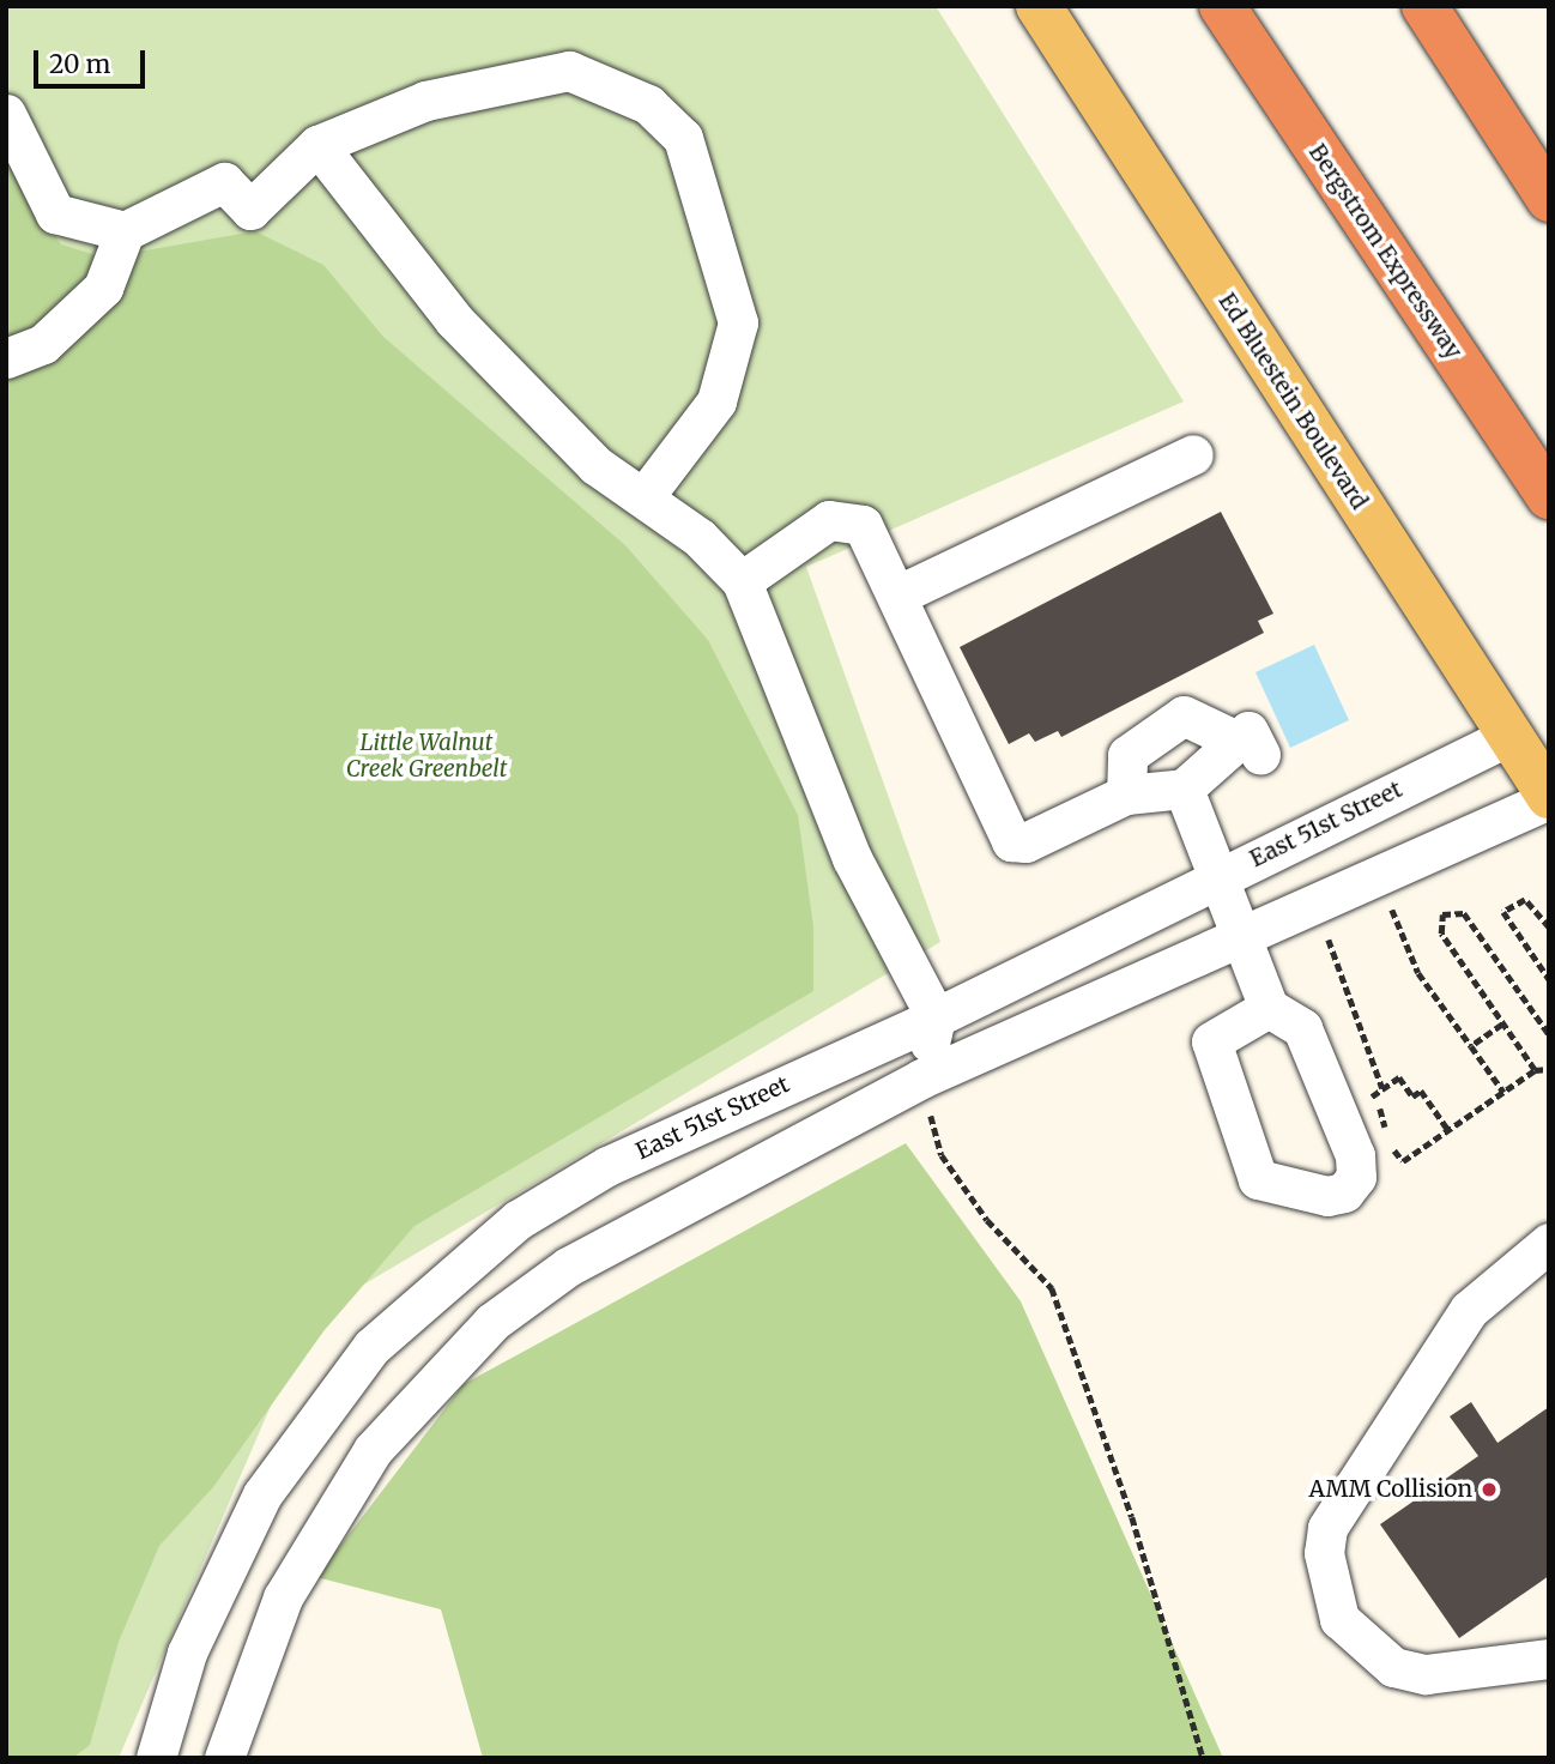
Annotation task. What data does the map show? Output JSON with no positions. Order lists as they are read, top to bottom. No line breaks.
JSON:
{"streets":{"highway":["Bergstrom Expressway"],"main road":["Ed Bluestein Boulevard"],"street":["East 51st Street"]},"crossings":[["Ed Bluestein Boulevard","East 51st Street"]],"parks":["Little Walnut Creek Greenbelt"],"places":["AMM Collision"],"scale_bar":"20 m"}
